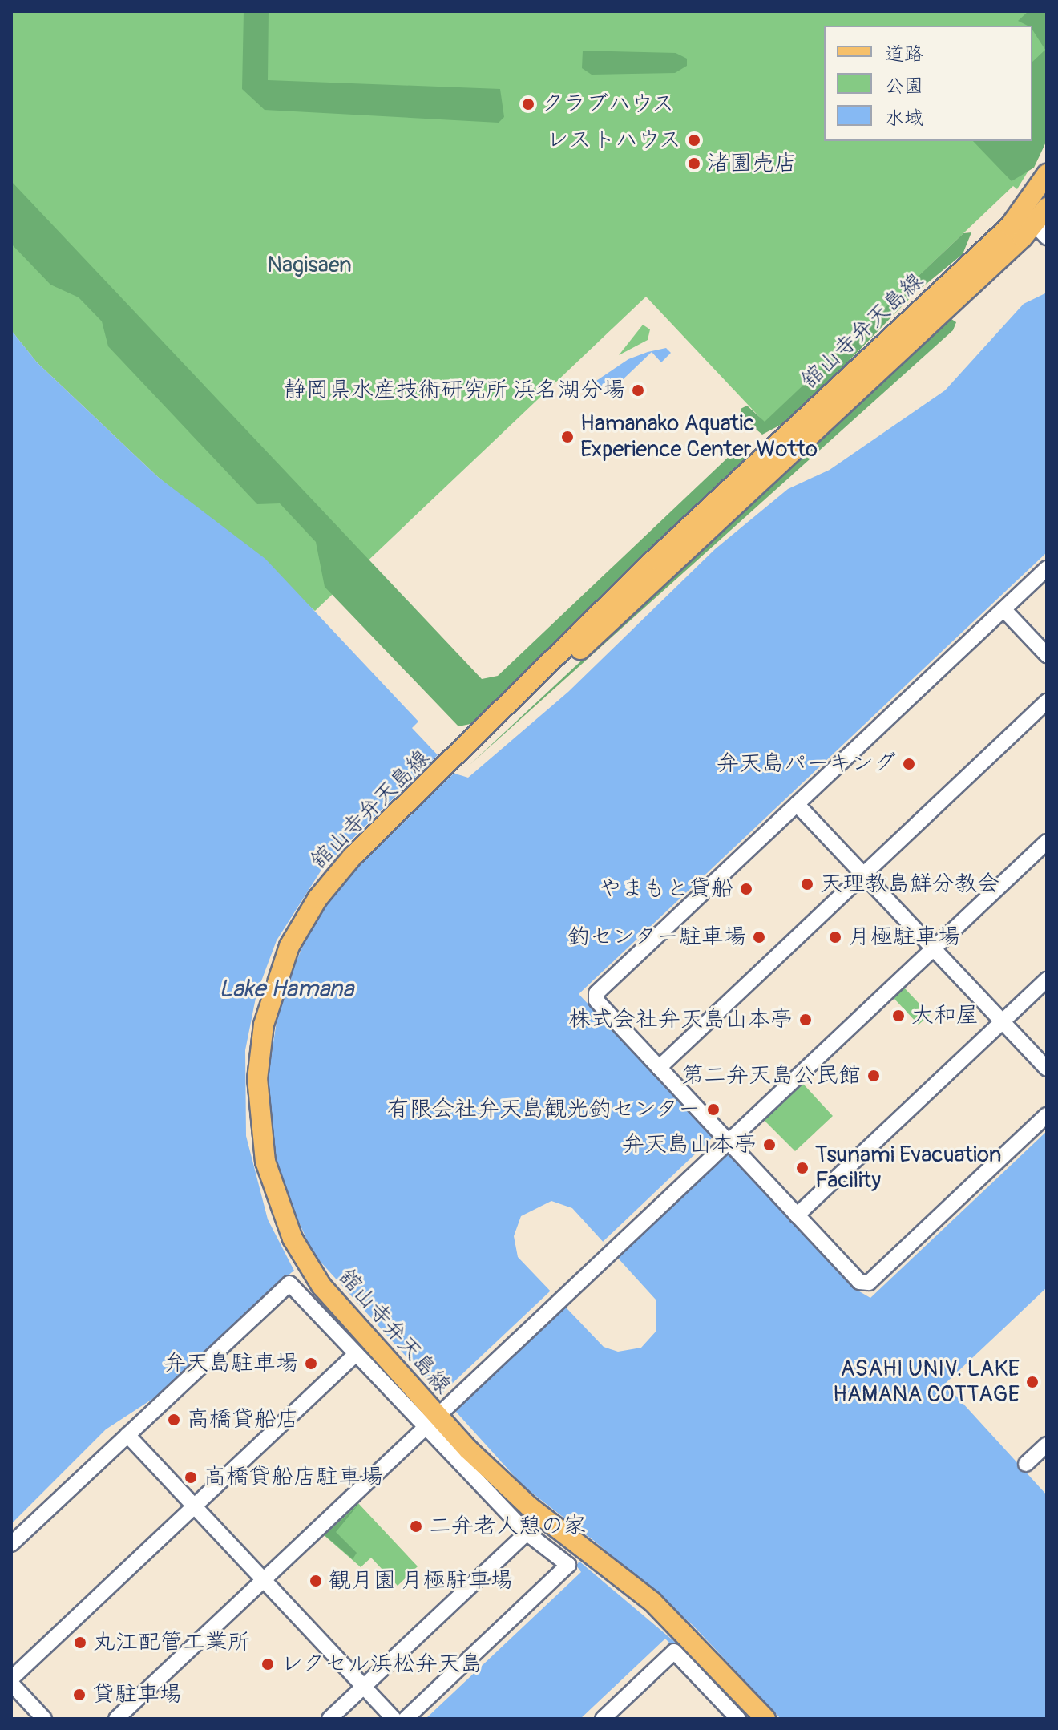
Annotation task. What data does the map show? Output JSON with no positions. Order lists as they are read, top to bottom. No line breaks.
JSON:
{"streets":{"main road":["舘山寺弁天島線"]},"water":["Lake Hamana"],"parks":["Nagisaen"],"places":["クラブハウス","レストハウス","渚園売店","静岡県水産技術研究所 浜名湖分場","Hamanako Aquatic Experience Center Wotto","弁天島パーキング","天理教島鮮分教会","やまもと貸船","釣センター駐車場","月極駐車場","大和屋","株式会社弁天島山本亭","第二弁天島公民館","有限会社弁天島観光釣センター","弁天島山本亭","Tsunami Evacuation Facility","弁天島駐車場","ASAHI UNIV. LAKE HAMANA COTTAGE","高橋貸船店","高橋貸船店駐車場","二弁老人憩の家","観月園 月極駐車場","丸江配管工業所","レクセル浜松弁天島","貸駐車場"],"legend":["道路","公園","水域"]}
